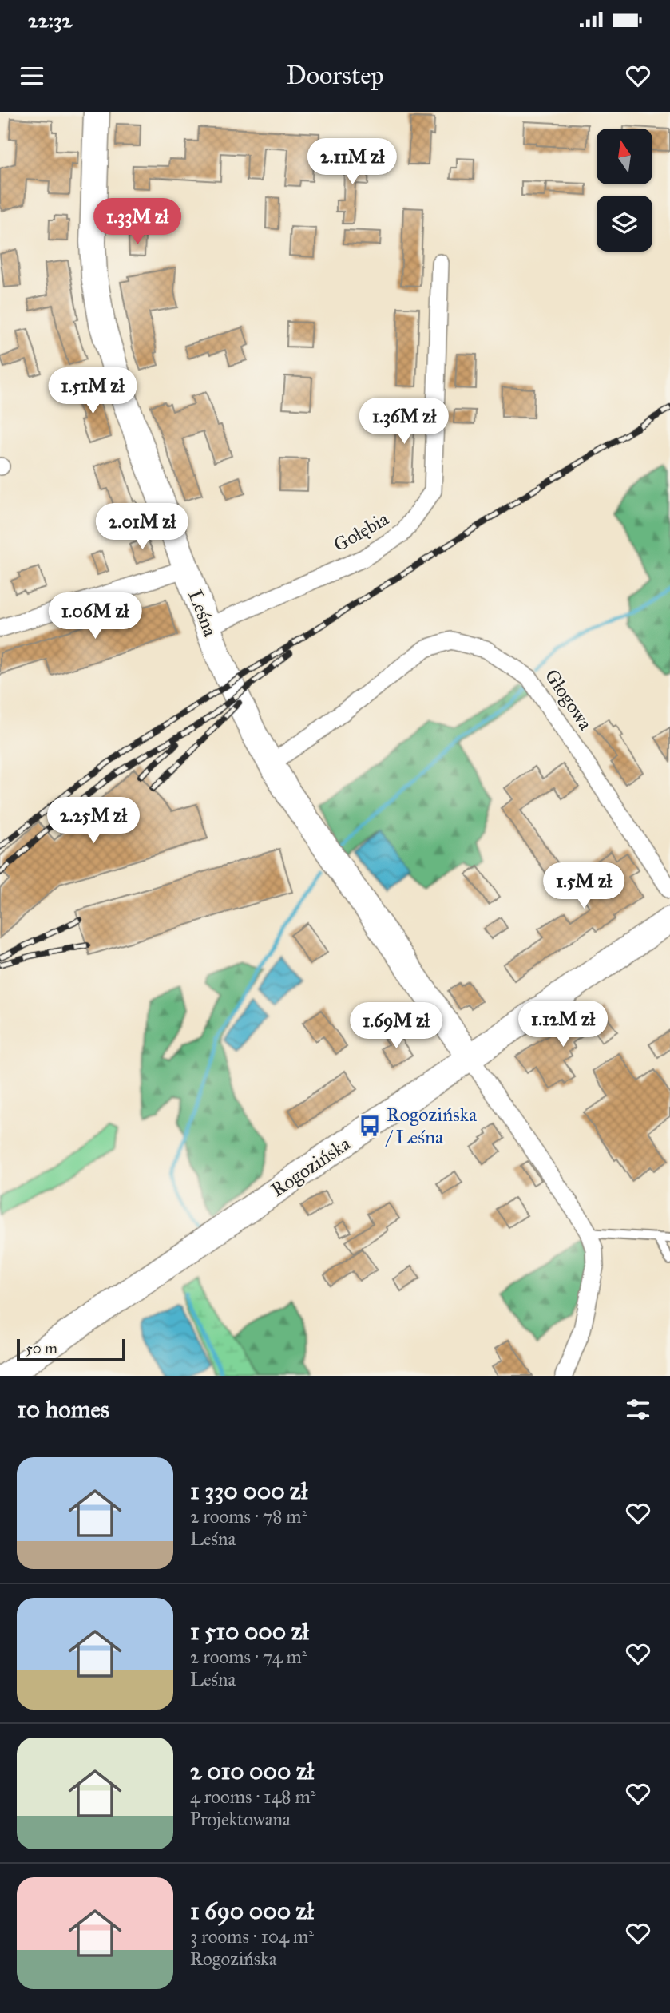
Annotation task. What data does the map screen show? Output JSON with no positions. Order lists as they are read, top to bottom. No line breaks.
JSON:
{"streets":{"street":["Gołębia","Leśna","Głogowa","Rogozińska"]},"crossings":[["Gołębia","Leśna"],["Leśna","Głogowa"],["Leśna","Rogozińska"]],"places":{"bus stop":["Rogozińska / Leśna"]},"scale_bar":"50 m","north":"top","page":{"status":"22:32","header":"Doorstep","price":["2.11M zł","1.33M zł","1.51M zł","1.36M zł","2.01M zł","1.06M zł","2.25M zł","1.5M zł","1.12M zł","1.69M zł"],"scale":"50 m","heading":"10 homes","list":[{"name":"1 330 000 zł","note":"2 rooms · 78 m² · Leśna"},{"name":"1 510 000 zł","note":"2 rooms · 74 m² · Leśna"},{"name":"2 010 000 zł","note":"4 rooms · 148 m² · Projektowana"},{"name":"1 690 000 zł","note":"3 rooms · 104 m² · Rogozińska"}]}}
